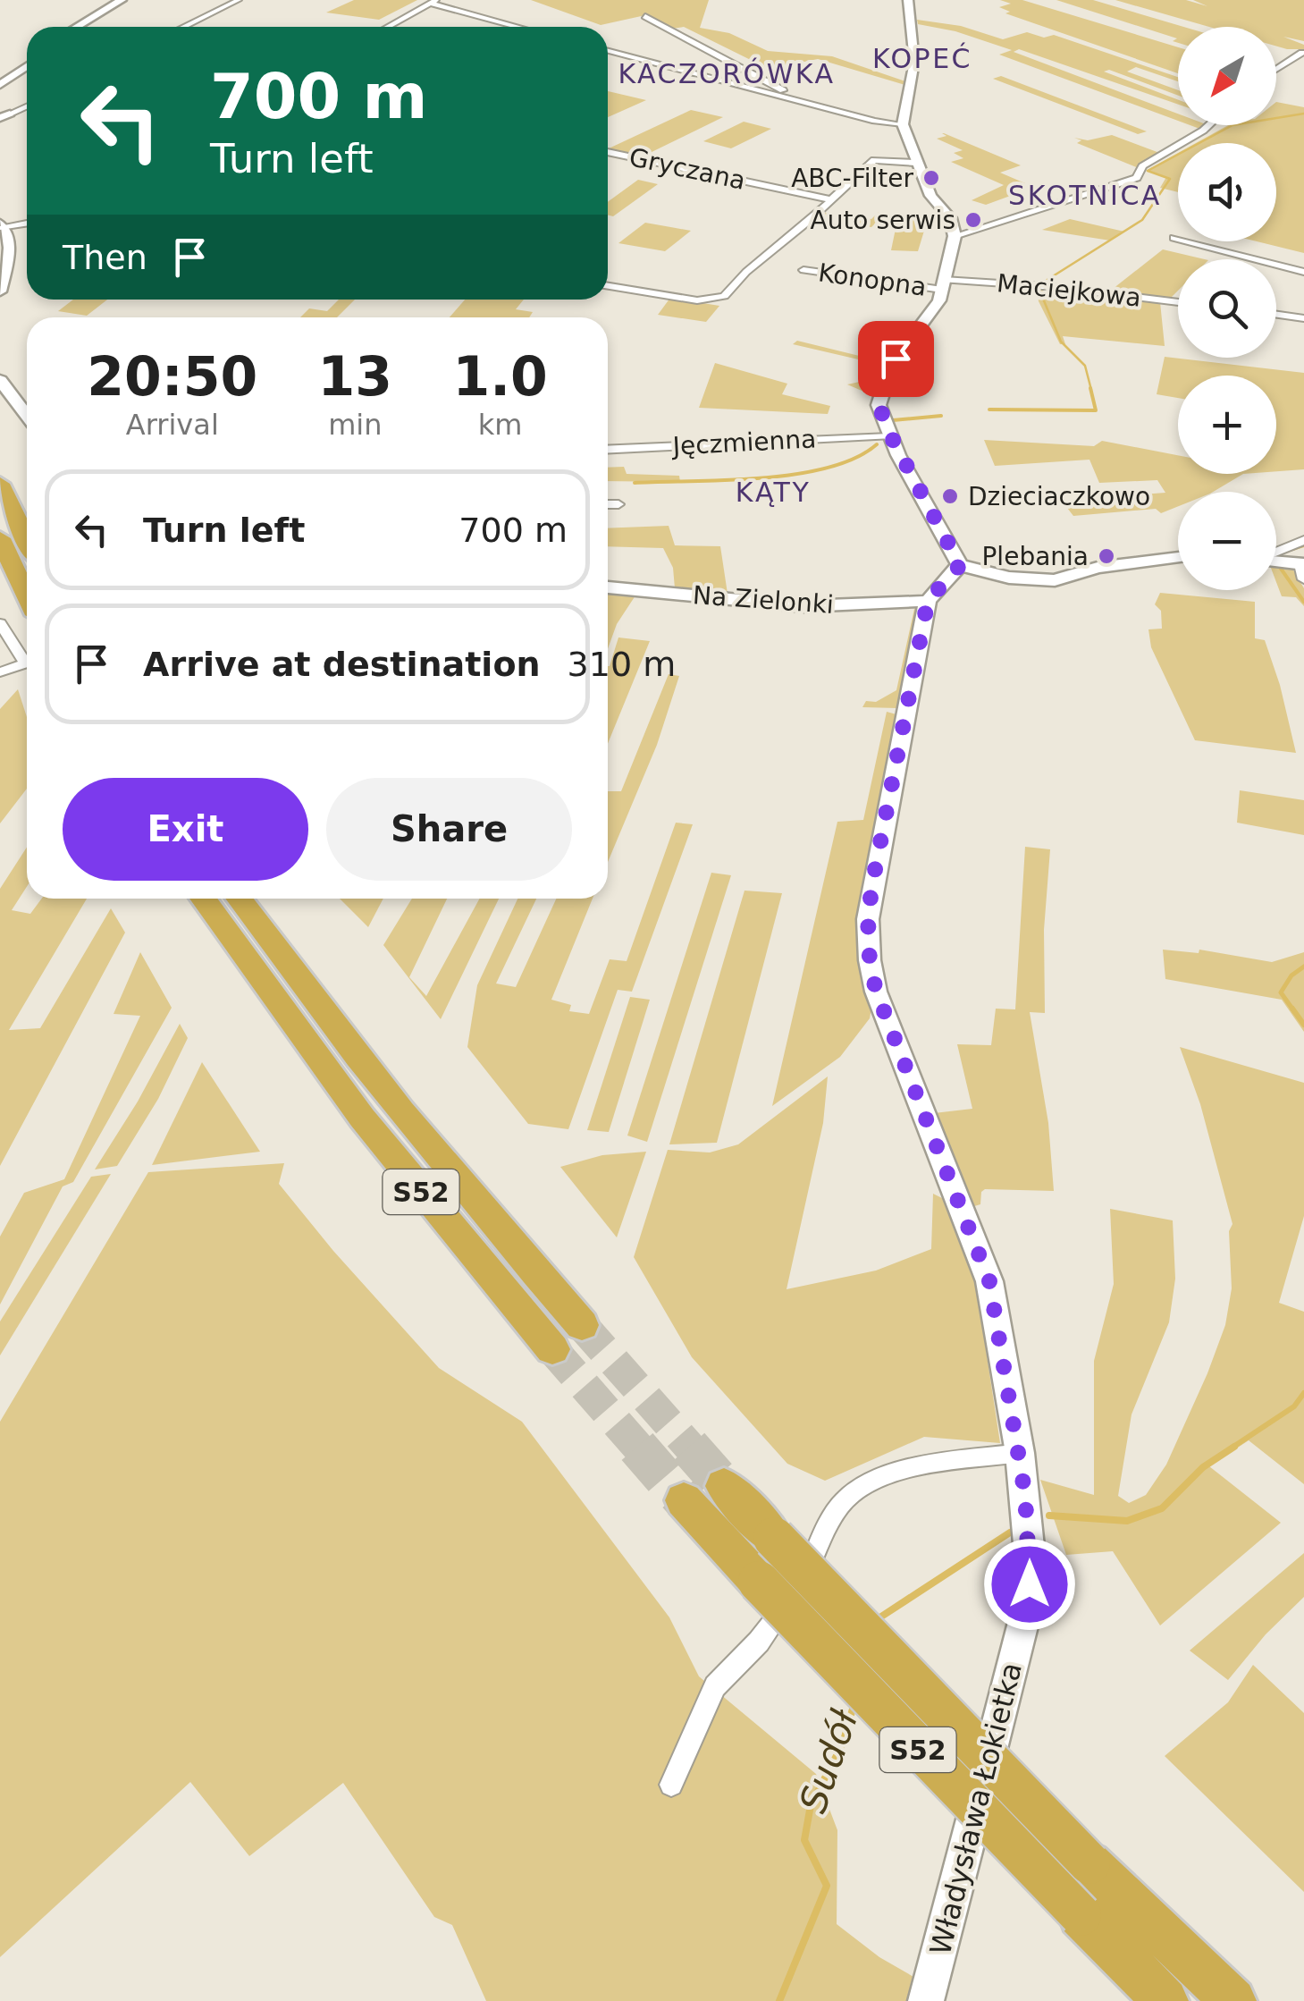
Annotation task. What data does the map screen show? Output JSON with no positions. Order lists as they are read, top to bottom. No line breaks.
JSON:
{"streets":{"highway":["S52"],"street":["Gryczana","Konopna","Maciejkowa","Jęczmienna","Na Zielonki","Władysława Łokietka"]},"crossings":[["Konopna","Maciejkowa"],["Na Zielonki","Władysława Łokietka"]],"districts":["KOPEĆ","KACZORÓWKA","SKOTNICA","KĄTY"],"water":["Sudół"],"places":["ABC-Filter","Auto serwis","Dzieciaczkowo","Plebania"],"north":"bottom left","page":{"map_buttons":["+","−"],"turn":["700 m","Turn left"],"then":"Then","eta":["20:50","Arrival","13","min","1.0","km"],"list":[{"name":"Turn left","value":"700 m"},{"name":"Arrive at destination","value":"310 m"}],"buttons":["Exit","Share"]}}
